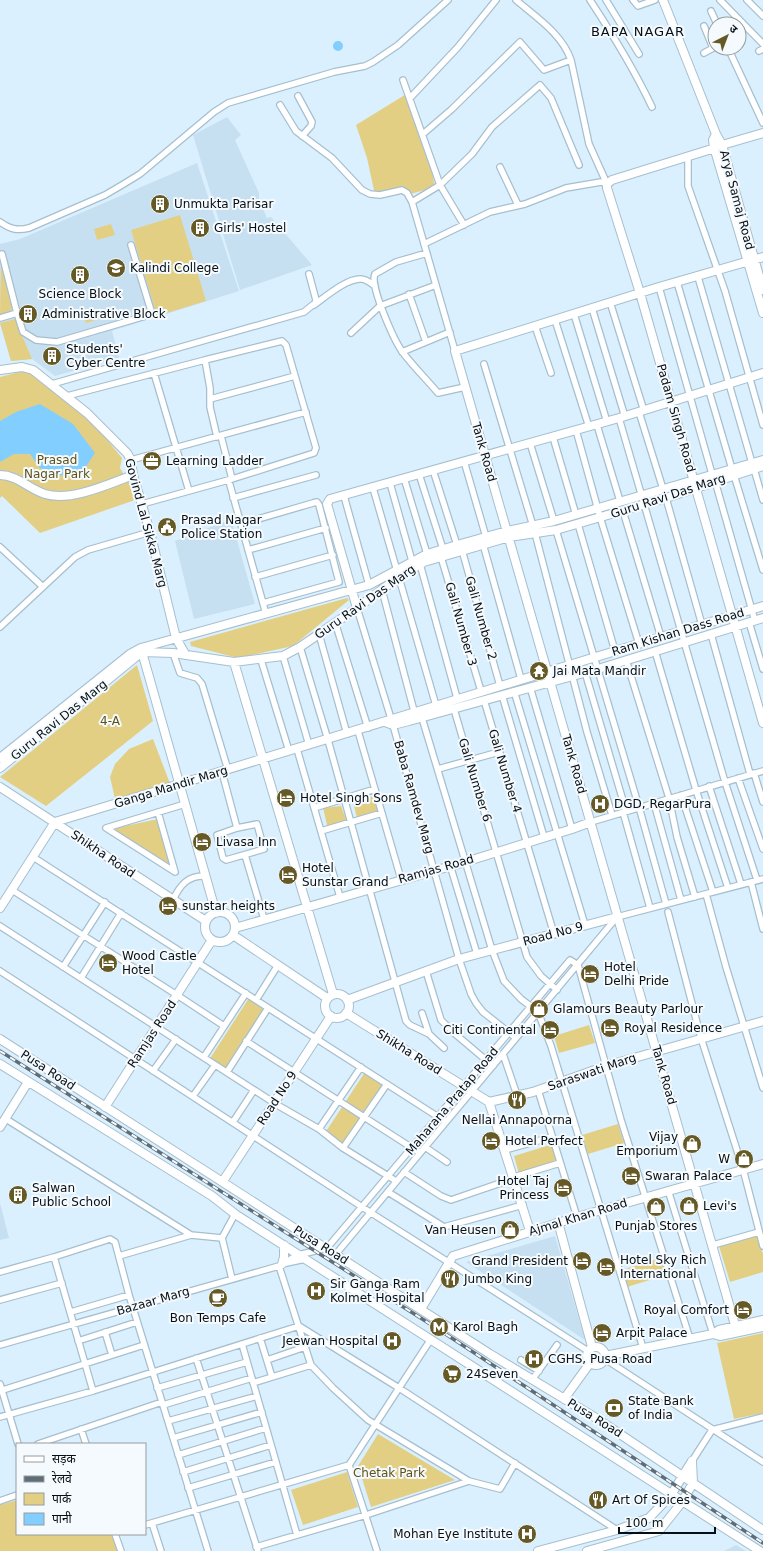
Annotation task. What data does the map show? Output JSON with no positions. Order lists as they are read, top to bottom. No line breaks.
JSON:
{"streets":{"street":["Arya Samaj Road","Padam Singh Road","Tank Road","Guru Ravi Das Marg","Govind Lal Sikka Marg","Gali Number 2","Gali Number 3","Ram Kishan Dass Road","Gali Number 4","Gali Number 6","Ganga Mandir Marg","Baba Ramdev Marg","Shikha Road","Ramjas Road","Road No 9","Pusa Road","Saraswati Marg","Maharana Pratap Road","Ajmal Khan Road","Bazaar Marg"]},"crossings":[["Padam Singh Road","Guru Ravi Das Marg"],["Padam Singh Road","Ram Kishan Dass Road"],["Tank Road","Guru Ravi Das Marg"],["Tank Road","Ram Kishan Dass Road"],["Tank Road","Ganga Mandir Marg"],["Tank Road","Ramjas Road"],["Tank Road","Road No 9"],["Tank Road","Saraswati Marg"],["Tank Road","Maharana Pratap Road"],["Tank Road","Ajmal Khan Road"],["Guru Ravi Das Marg","Govind Lal Sikka Marg"],["Guru Ravi Das Marg","Gali Number 2"],["Guru Ravi Das Marg","Gali Number 3"],["Guru Ravi Das Marg","Baba Ramdev Marg"],["Gali Number 2","Ganga Mandir Marg"],["Gali Number 3","Ganga Mandir Marg"],["Ram Kishan Dass Road","Ganga Mandir Marg"],["Gali Number 4","Ganga Mandir Marg"],["Gali Number 4","Ramjas Road"],["Gali Number 4","Road No 9"],["Gali Number 6","Ganga Mandir Marg"],["Gali Number 6","Ramjas Road"],["Gali Number 6","Road No 9"],["Gali Number 6","Maharana Pratap Road"],["Ganga Mandir Marg","Baba Ramdev Marg"],["Ganga Mandir Marg","Shikha Road"],["Baba Ramdev Marg","Ramjas Road"],["Baba Ramdev Marg","Road No 9"],["Baba Ramdev Marg","Maharana Pratap Road"],["Shikha Road","Ramjas Road"],["Shikha Road","Road No 9"],["Shikha Road","Maharana Pratap Road"],["Ramjas Road","Pusa Road"],["Road No 9","Pusa Road"],["Road No 9","Maharana Pratap Road"],["Pusa Road","Maharana Pratap Road"],["Pusa Road","Ajmal Khan Road"],["Pusa Road","Bazaar Marg"],["Maharana Pratap Road","Bazaar Marg"]],"districts":["BAPA NAGAR"],"parks":["Prasad Nagar Park","4-A","Chetak Park"],"places":{"building":["Unmukta Parisar","Girls' Hostel","Science Block","Administrative Block","Students' Cyber Centre","Salwan Public School"],"school or university":["Kalindi College"],"office":["Learning Ladder"],"public building":["Prasad Nagar Police Station"],"temple":["Jai Mata Mandir"],"hotel":["Hotel Singh Sons","Livasa Inn","Hotel Sunstar Grand","sunstar heights","Wood Castle Hotel","Hotel Delhi Pride","Royal Residence","Citi Continental","Hotel Perfect","Swaran Palace","Hotel Taj Princess","Grand President","Hotel Sky Rich International","Royal Comfort","Arpit Palace"],"hospital":["DGD, RegarPura","Sir Ganga Ram Kolmet Hospital","Jeewan Hospital","CGHS, Pusa Road","Mohan Eye Institute"],"shop":["Glamours Beauty Parlour","Vijay Emporium","W","Levi's","Punjab Stores","Van Heusen"],"restaurant":["Nellai Annapoorna","Jumbo King","Art Of Spices"],"cafe":["Bon Temps Cafe"],"metro station":["Karol Bagh"],"supermarket":["24Seven"],"bank":["State Bank of India"]},"legend":["सड़क","रेलवे","पार्क","पानी"],"scale_bar":"100 m","north":"top right"}
